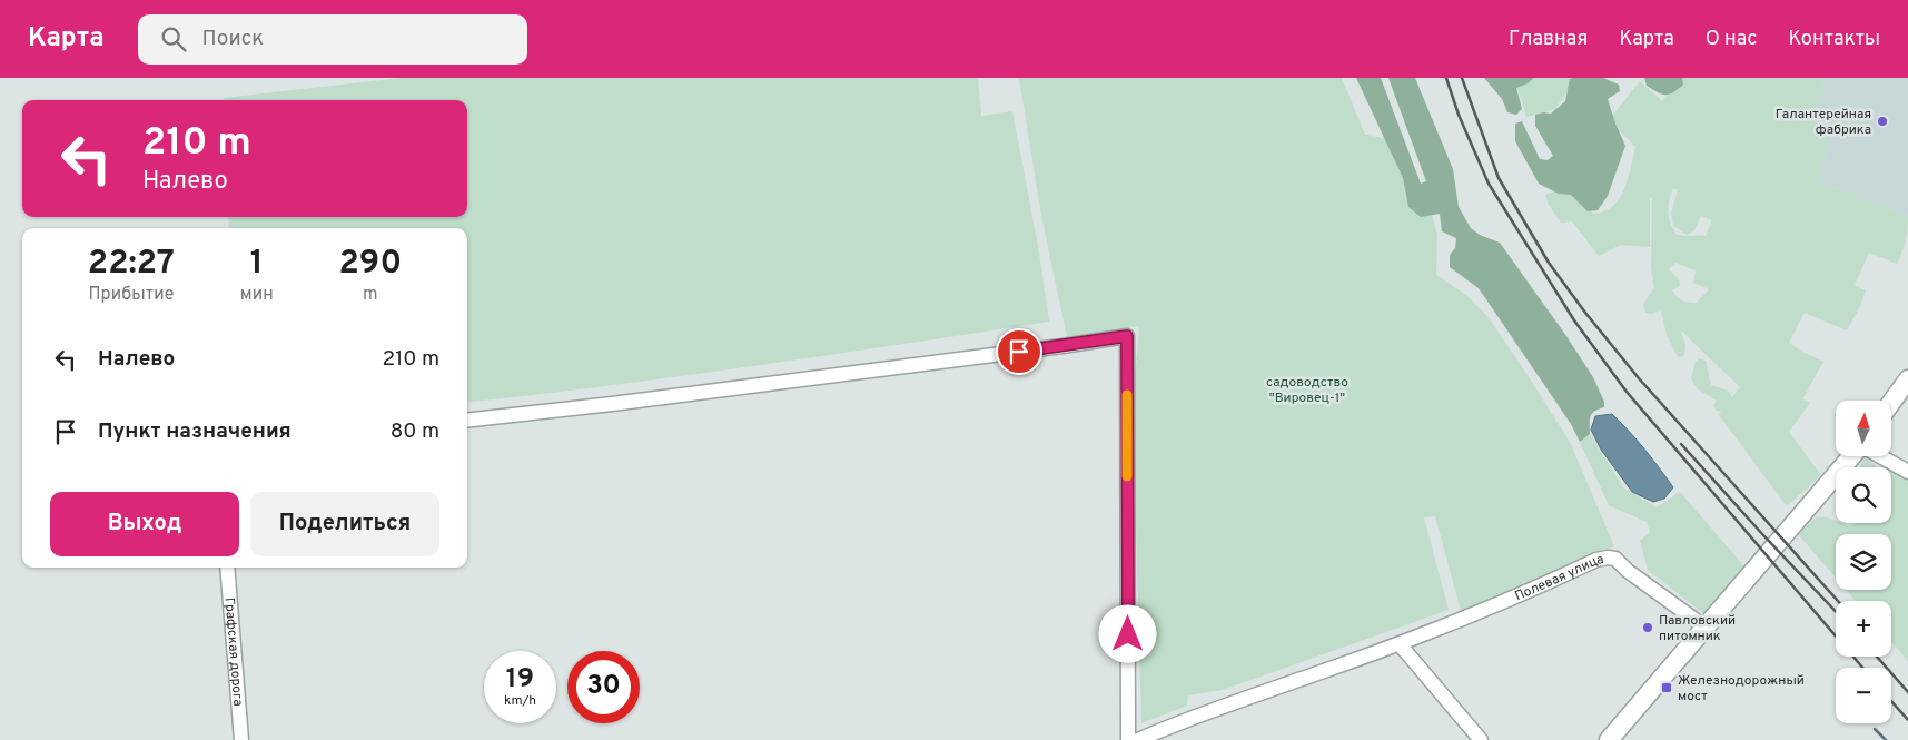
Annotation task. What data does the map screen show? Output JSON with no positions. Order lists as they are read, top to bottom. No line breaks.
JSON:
{"streets":{"street":["Полевая улица","Графская дорога"]},"parks":["садоводство \"Вировец-1\""],"places":{"other":["Галантерейная фабрика","Павловский питомник"],"transit":["Железнодорожный мост"]},"north":"top","page":{"header":"Карта","search":"Поиск","nav":["Главная","Карта","О нас","Контакты"],"turn":["210 m","Налево"],"eta":["22:27","Прибытие","1","мин","290","m"],"list":[{"name":"Налево","value":"210 m"},{"name":"Пункт назначения","value":"80 m"}],"map_buttons":["+","−"],"buttons":["Выход","Поделиться"],"speed":"19 km/h","limit":"30"}}
